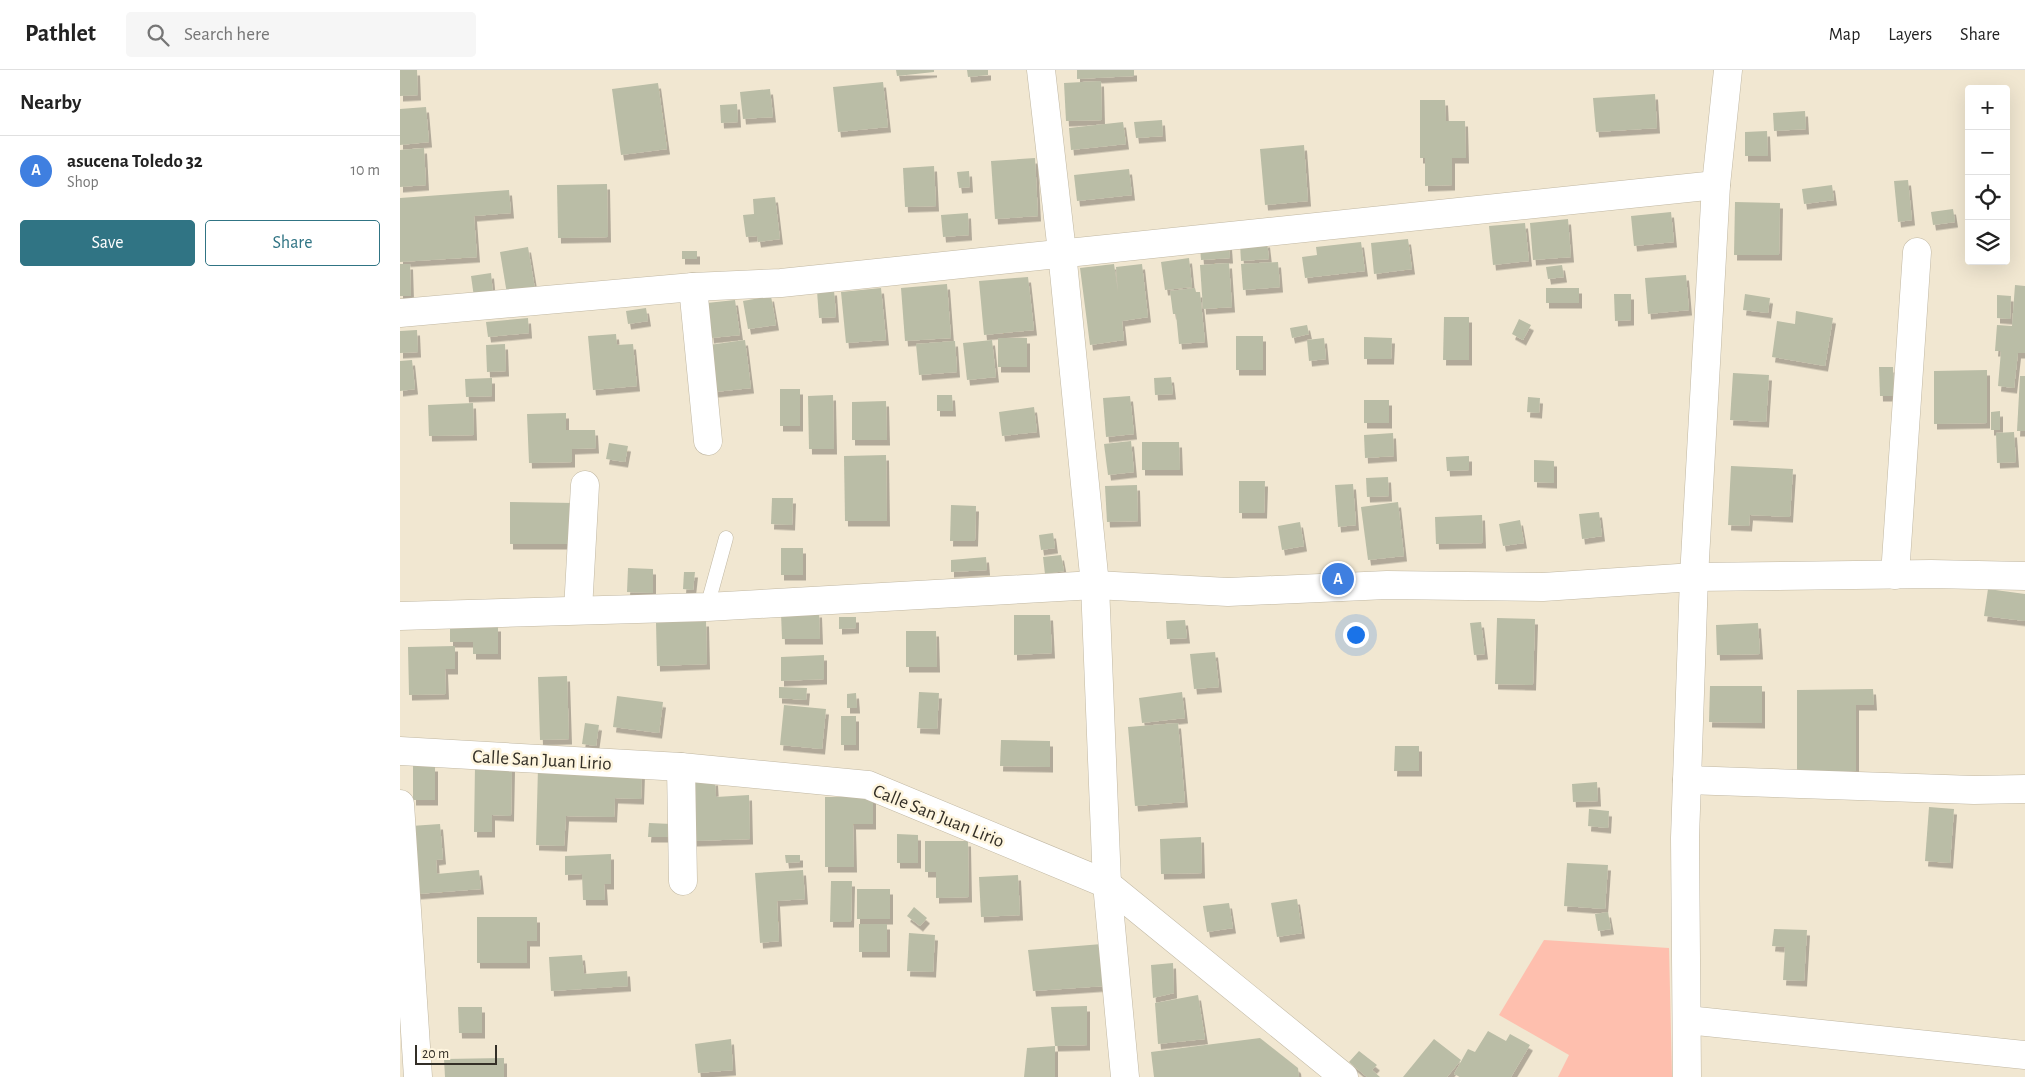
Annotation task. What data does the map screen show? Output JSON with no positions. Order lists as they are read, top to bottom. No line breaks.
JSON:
{"streets":{"street":["Calle San Juan Lirio"]},"scale_bar":"20 m","page":{"header":"Pathlet","search":"Search here","nav":["Map","Layers","Share"],"heading":"Nearby","map_buttons":["+","−"],"list":[{"mark":"A","name":"asucena Toledo 32","note":"Shop","value":"10 m"}],"buttons":["Save","Share"],"pins":"A","scale":"20 m"}}
